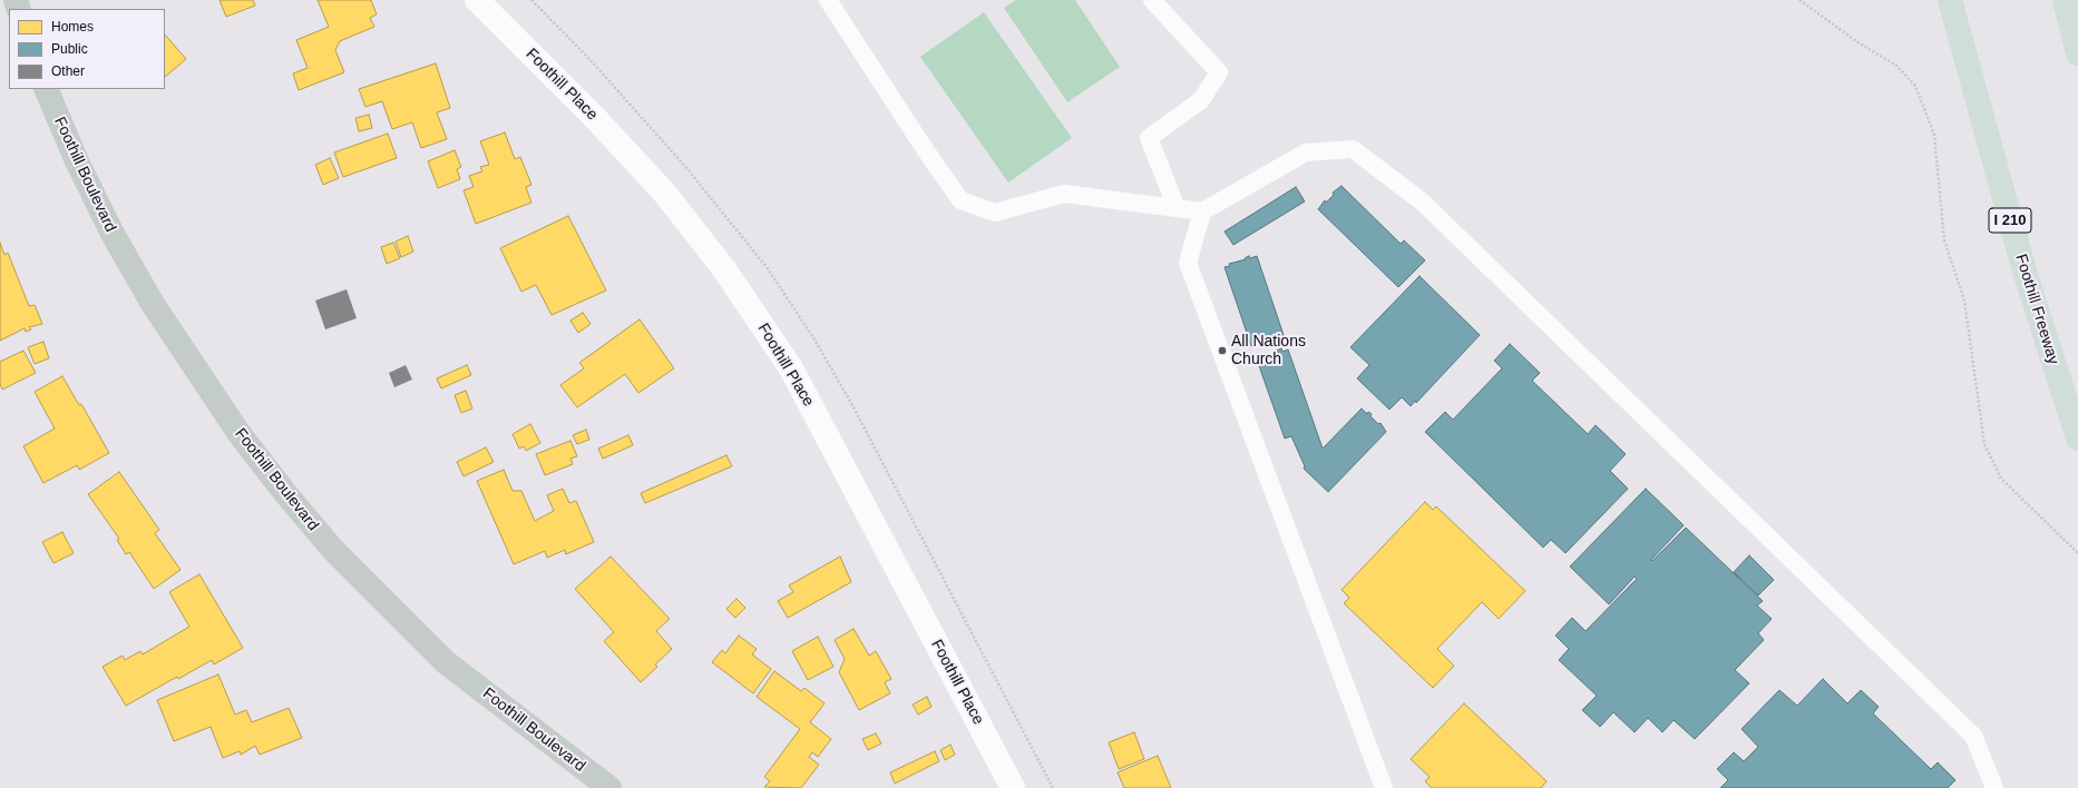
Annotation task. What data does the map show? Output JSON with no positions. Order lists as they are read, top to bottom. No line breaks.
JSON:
{"streets":{"highway":["I 210","Foothill Freeway"],"main road":["Foothill Boulevard"],"street":["Foothill Place"]},"places":["All Nations Church"],"legend":["Homes","Public","Other"]}
